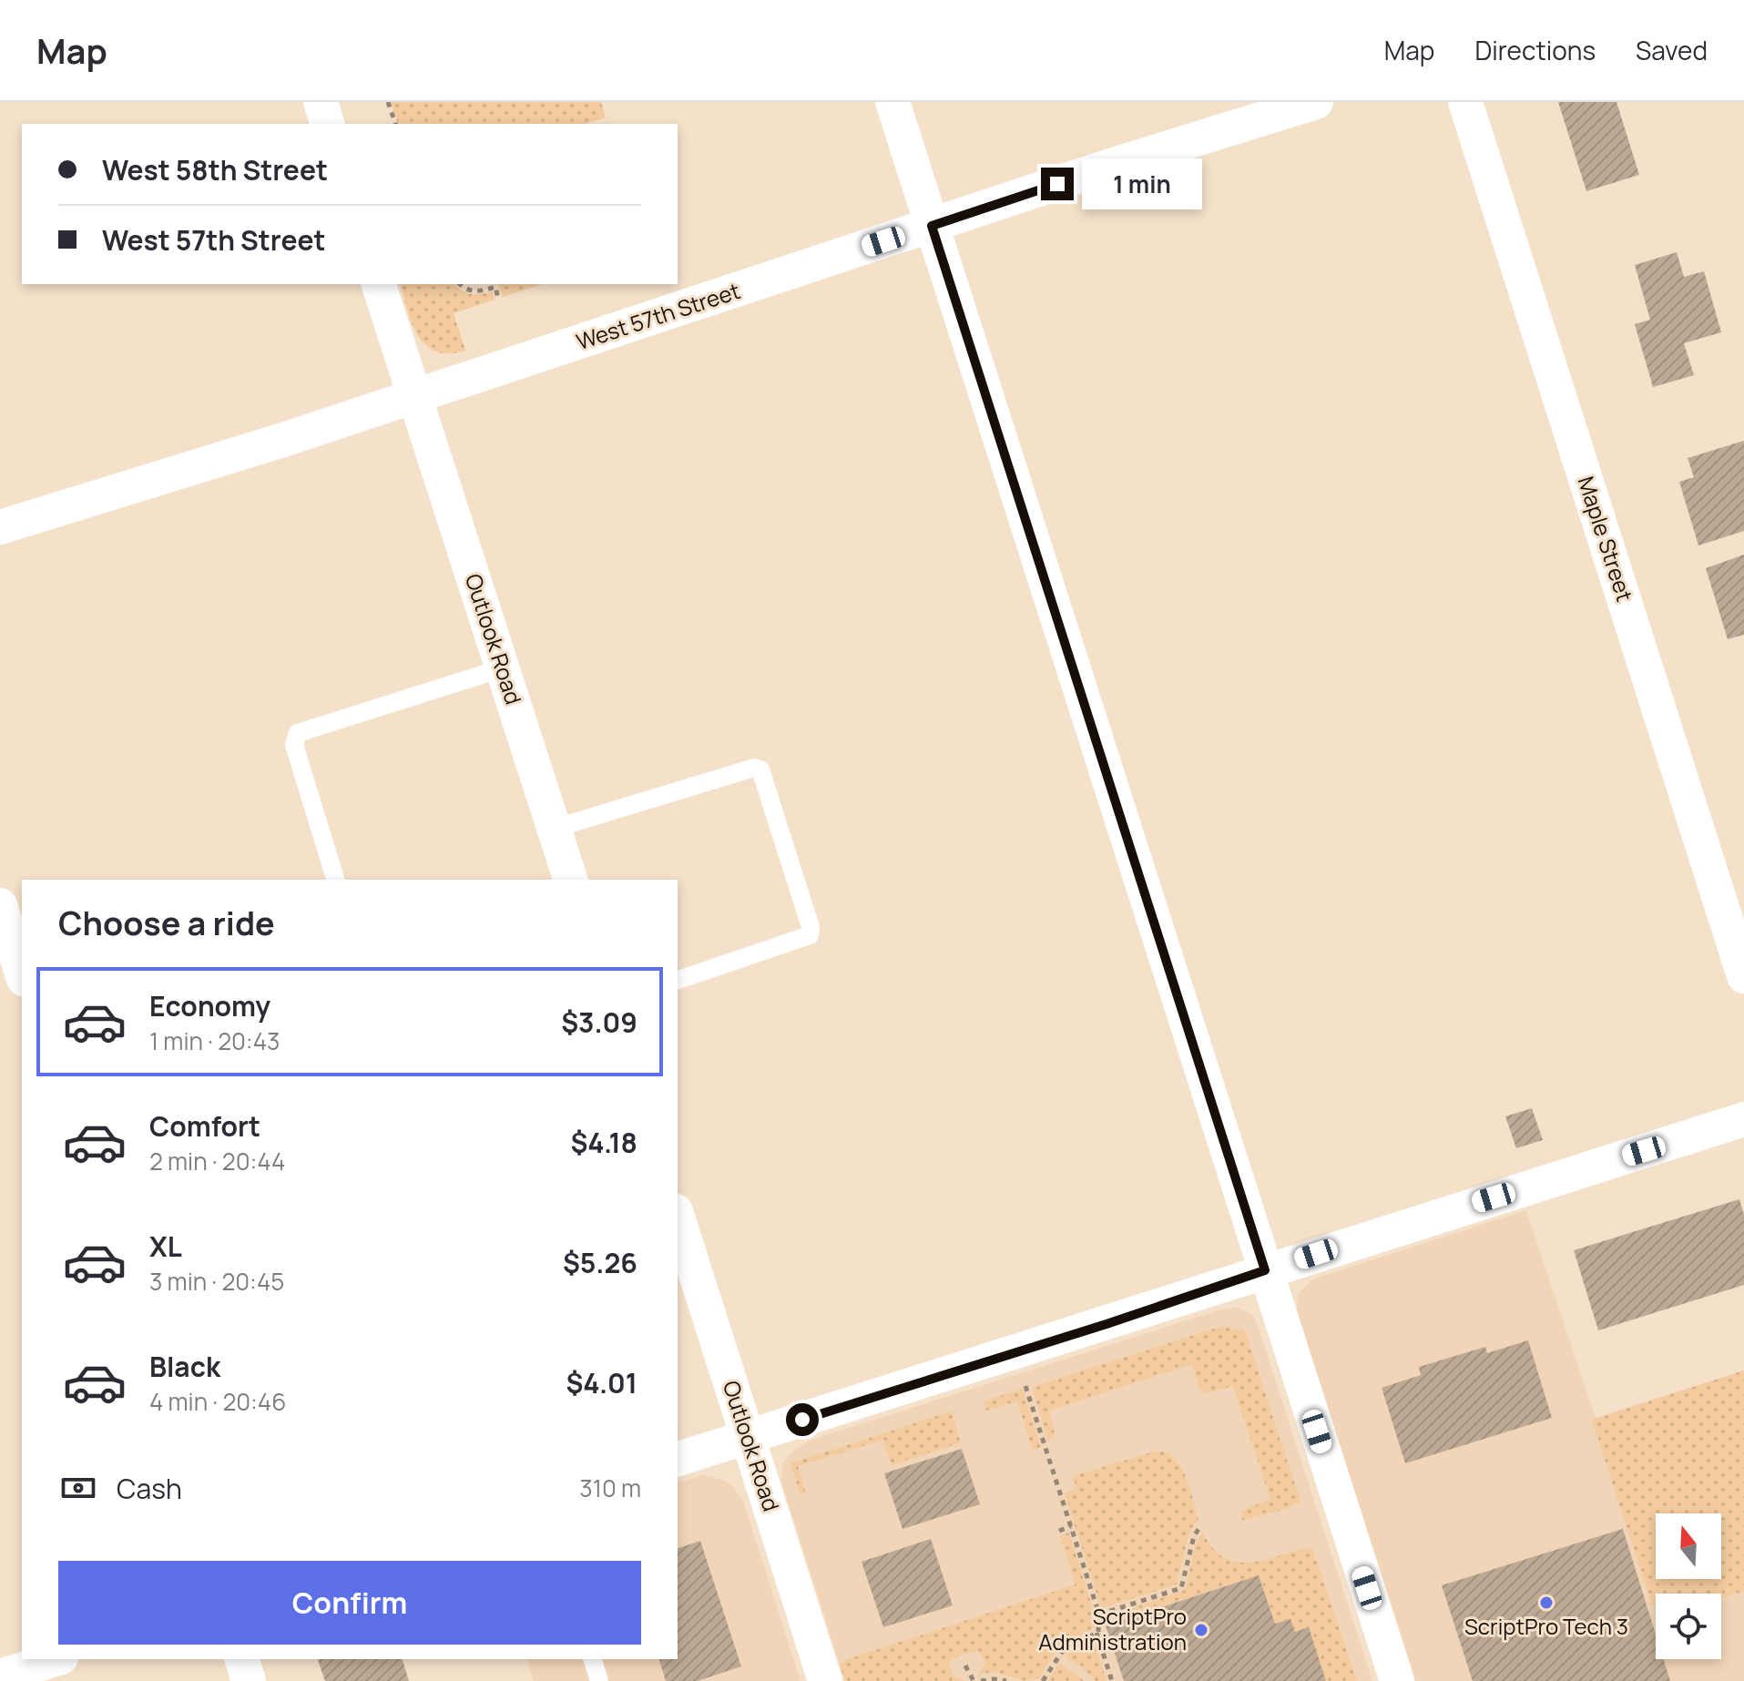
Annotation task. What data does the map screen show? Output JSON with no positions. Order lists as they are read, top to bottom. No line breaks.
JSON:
{"streets":{"street":["West 57th Street","Maple Street","Outlook Road"]},"crossings":[["West 57th Street","Outlook Road"]],"places":["ScriptPro Tech 3","ScriptPro Administration"],"north":"top","page":{"header":"Map","nav":["Map","Directions","Saved"],"banner":["West 58th Street","West 57th Street"],"bubble":"1 min","heading":"Choose a ride","list":[{"name":"Economy","note":"1 min · 20:43","value":"$3.09"},{"name":"Comfort","note":"2 min · 20:44","value":"$4.18"},{"name":"XL","note":"3 min · 20:45","value":"$5.26"},{"name":"Black","note":"4 min · 20:46","value":"$4.01"}],"pay":["Cash","310 m"],"buttons":"Confirm"}}
